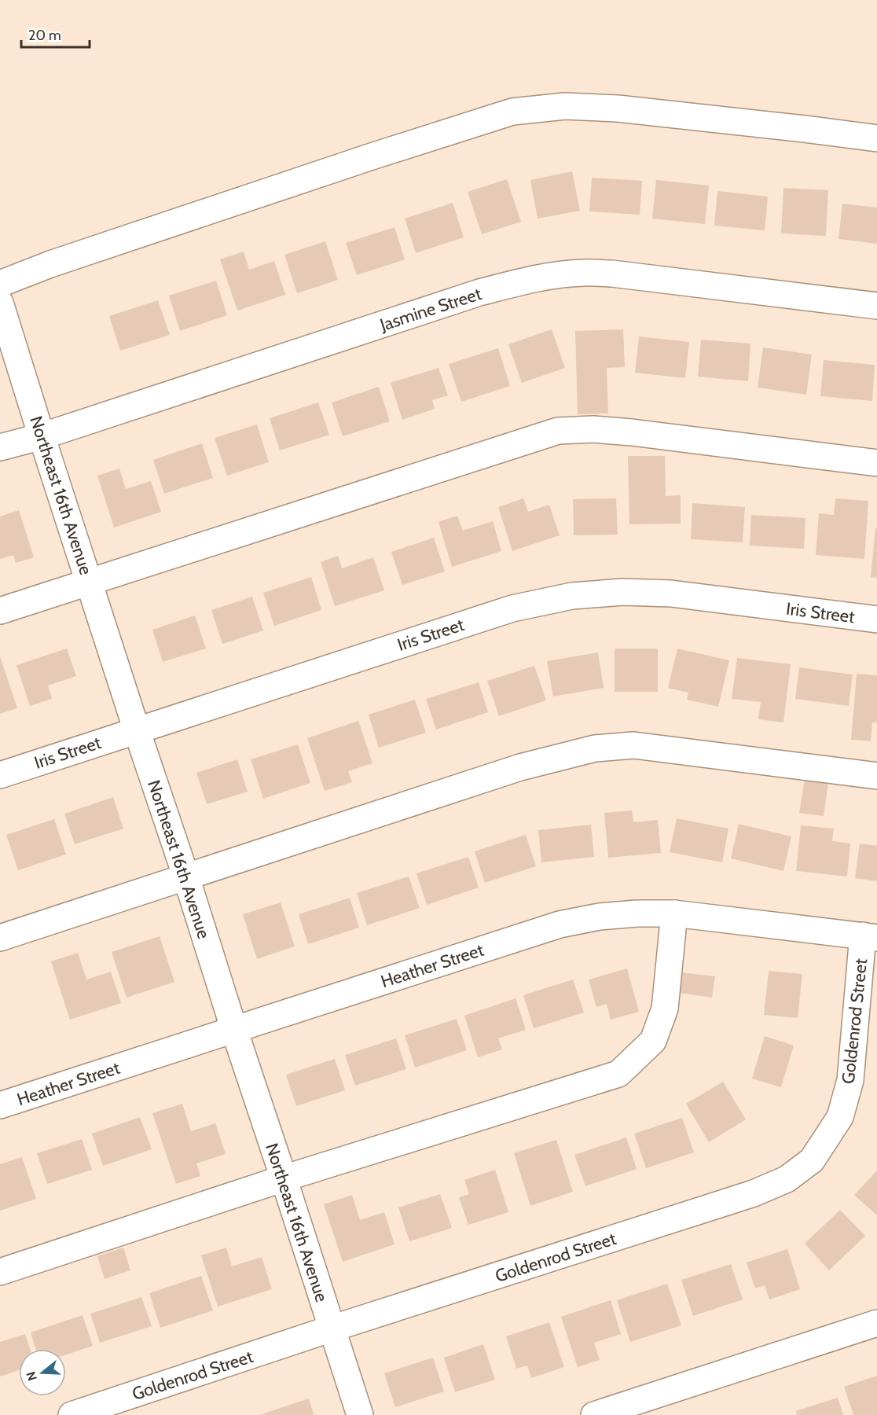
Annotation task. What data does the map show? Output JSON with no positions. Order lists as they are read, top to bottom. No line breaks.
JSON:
{"streets":{"street":["Jasmine Street","Northeast 16th Avenue","Iris Street","Heather Street","Goldenrod Street"]},"crossings":[["Jasmine Street","Northeast 16th Avenue"],["Northeast 16th Avenue","Iris Street"],["Northeast 16th Avenue","Heather Street"],["Northeast 16th Avenue","Goldenrod Street"],["Heather Street","Goldenrod Street"]],"scale_bar":"20 m","north":"left"}
